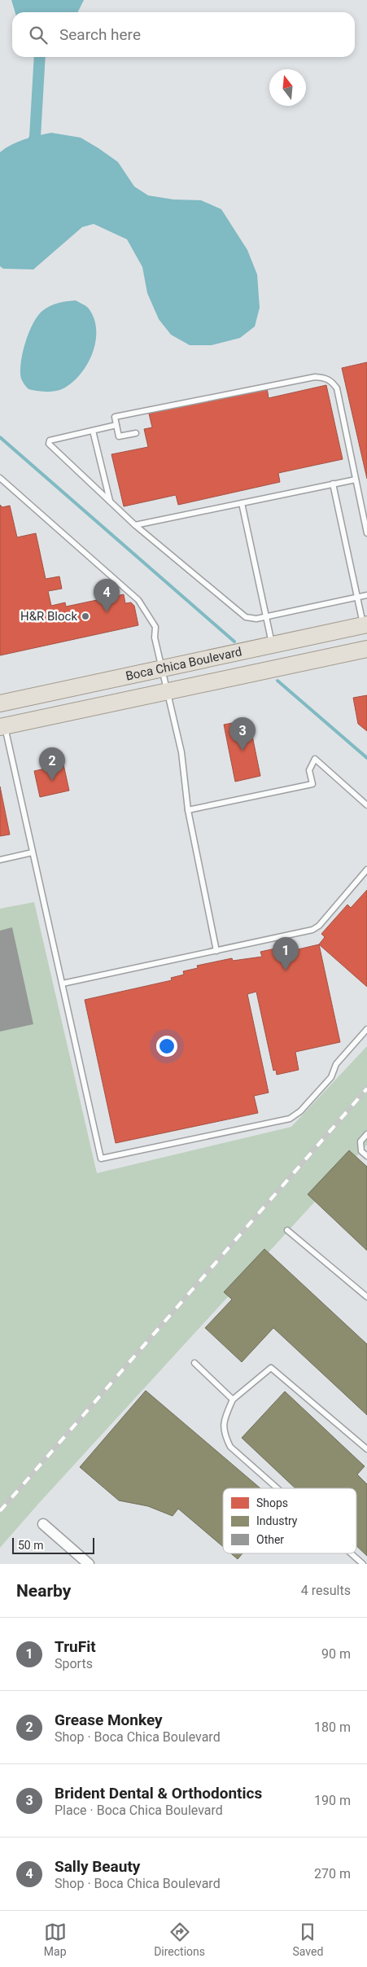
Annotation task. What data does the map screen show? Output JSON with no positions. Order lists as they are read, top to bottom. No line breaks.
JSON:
{"streets":{"main road":["Boca Chica Boulevard"]},"places":["H&R Block"],"legend":["Shops","Industry","Other"],"scale_bar":"50 m","north":"top","page":{"search":"Search here","pins":["4","3","2","1"],"scale":"50 m","heading":["Nearby","4 results"],"list":[{"mark":"1","name":"TruFit","note":"Sports","value":"90 m"},{"mark":"2","name":"Grease Monkey","note":"Shop · Boca Chica Boulevard","value":"180 m"},{"mark":"3","name":"Brident Dental & Orthodontics","note":"Place · Boca Chica Boulevard","value":"190 m"},{"mark":"4","name":"Sally Beauty","note":"Shop · Boca Chica Boulevard","value":"270 m"}],"nav":["Map","Directions","Saved"]}}
